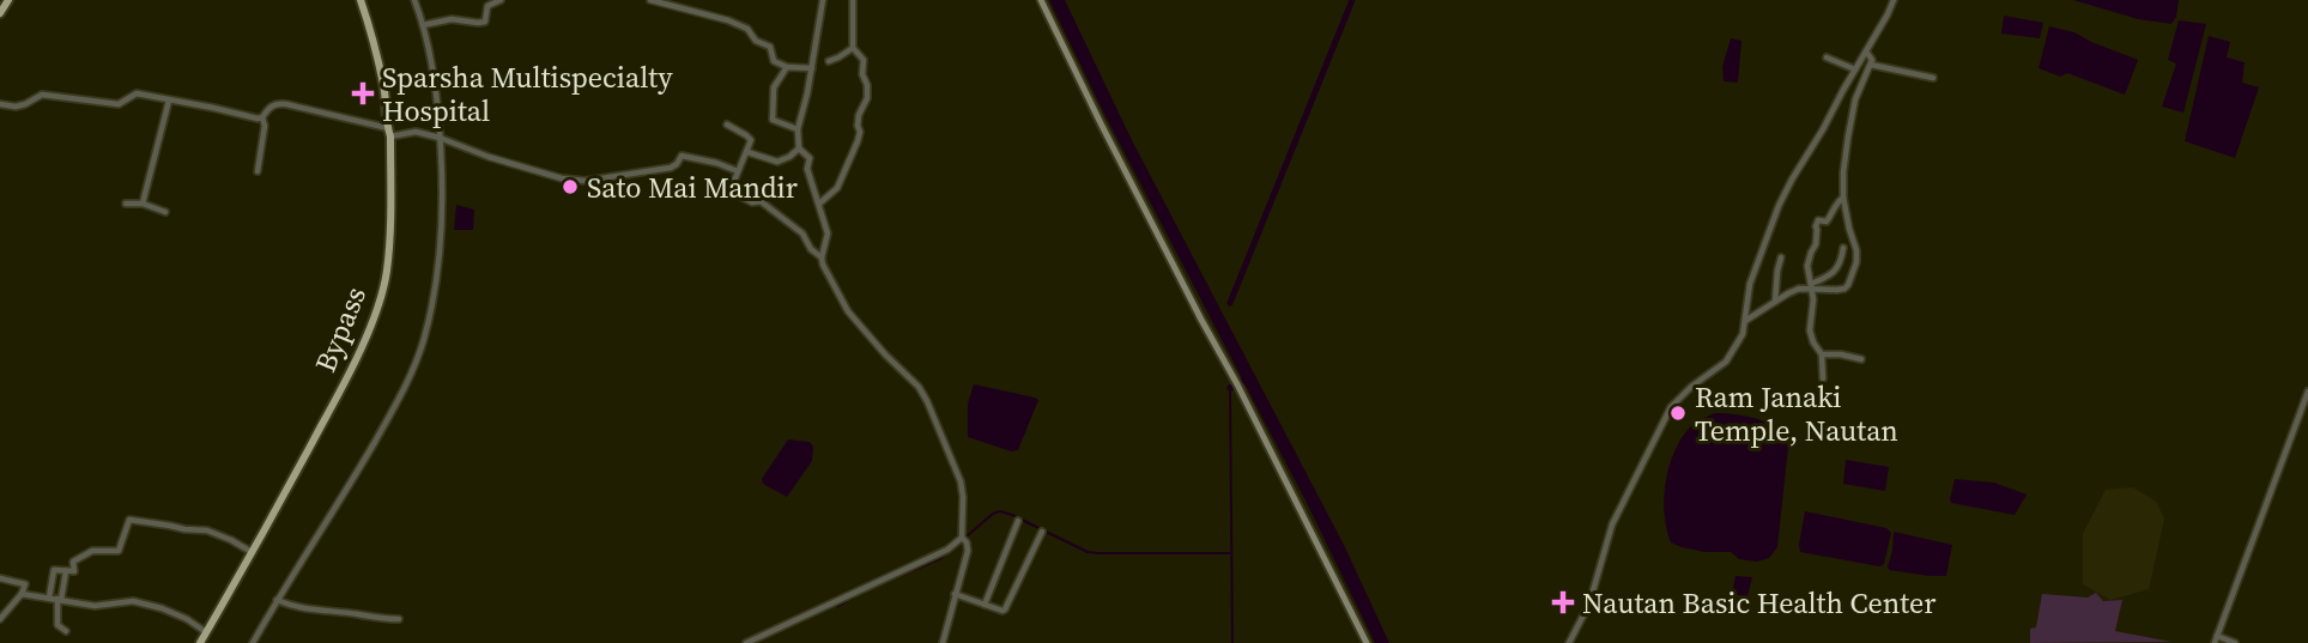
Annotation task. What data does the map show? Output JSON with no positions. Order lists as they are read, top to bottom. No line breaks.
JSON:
{"streets":{"main road":["Bypass"]},"places":{"health":["Sparsha Multispecialty Hospital","Nautan Basic Health Center"],"other":["Sato Mai Mandir","Ram Janaki Temple, Nautan"]}}
